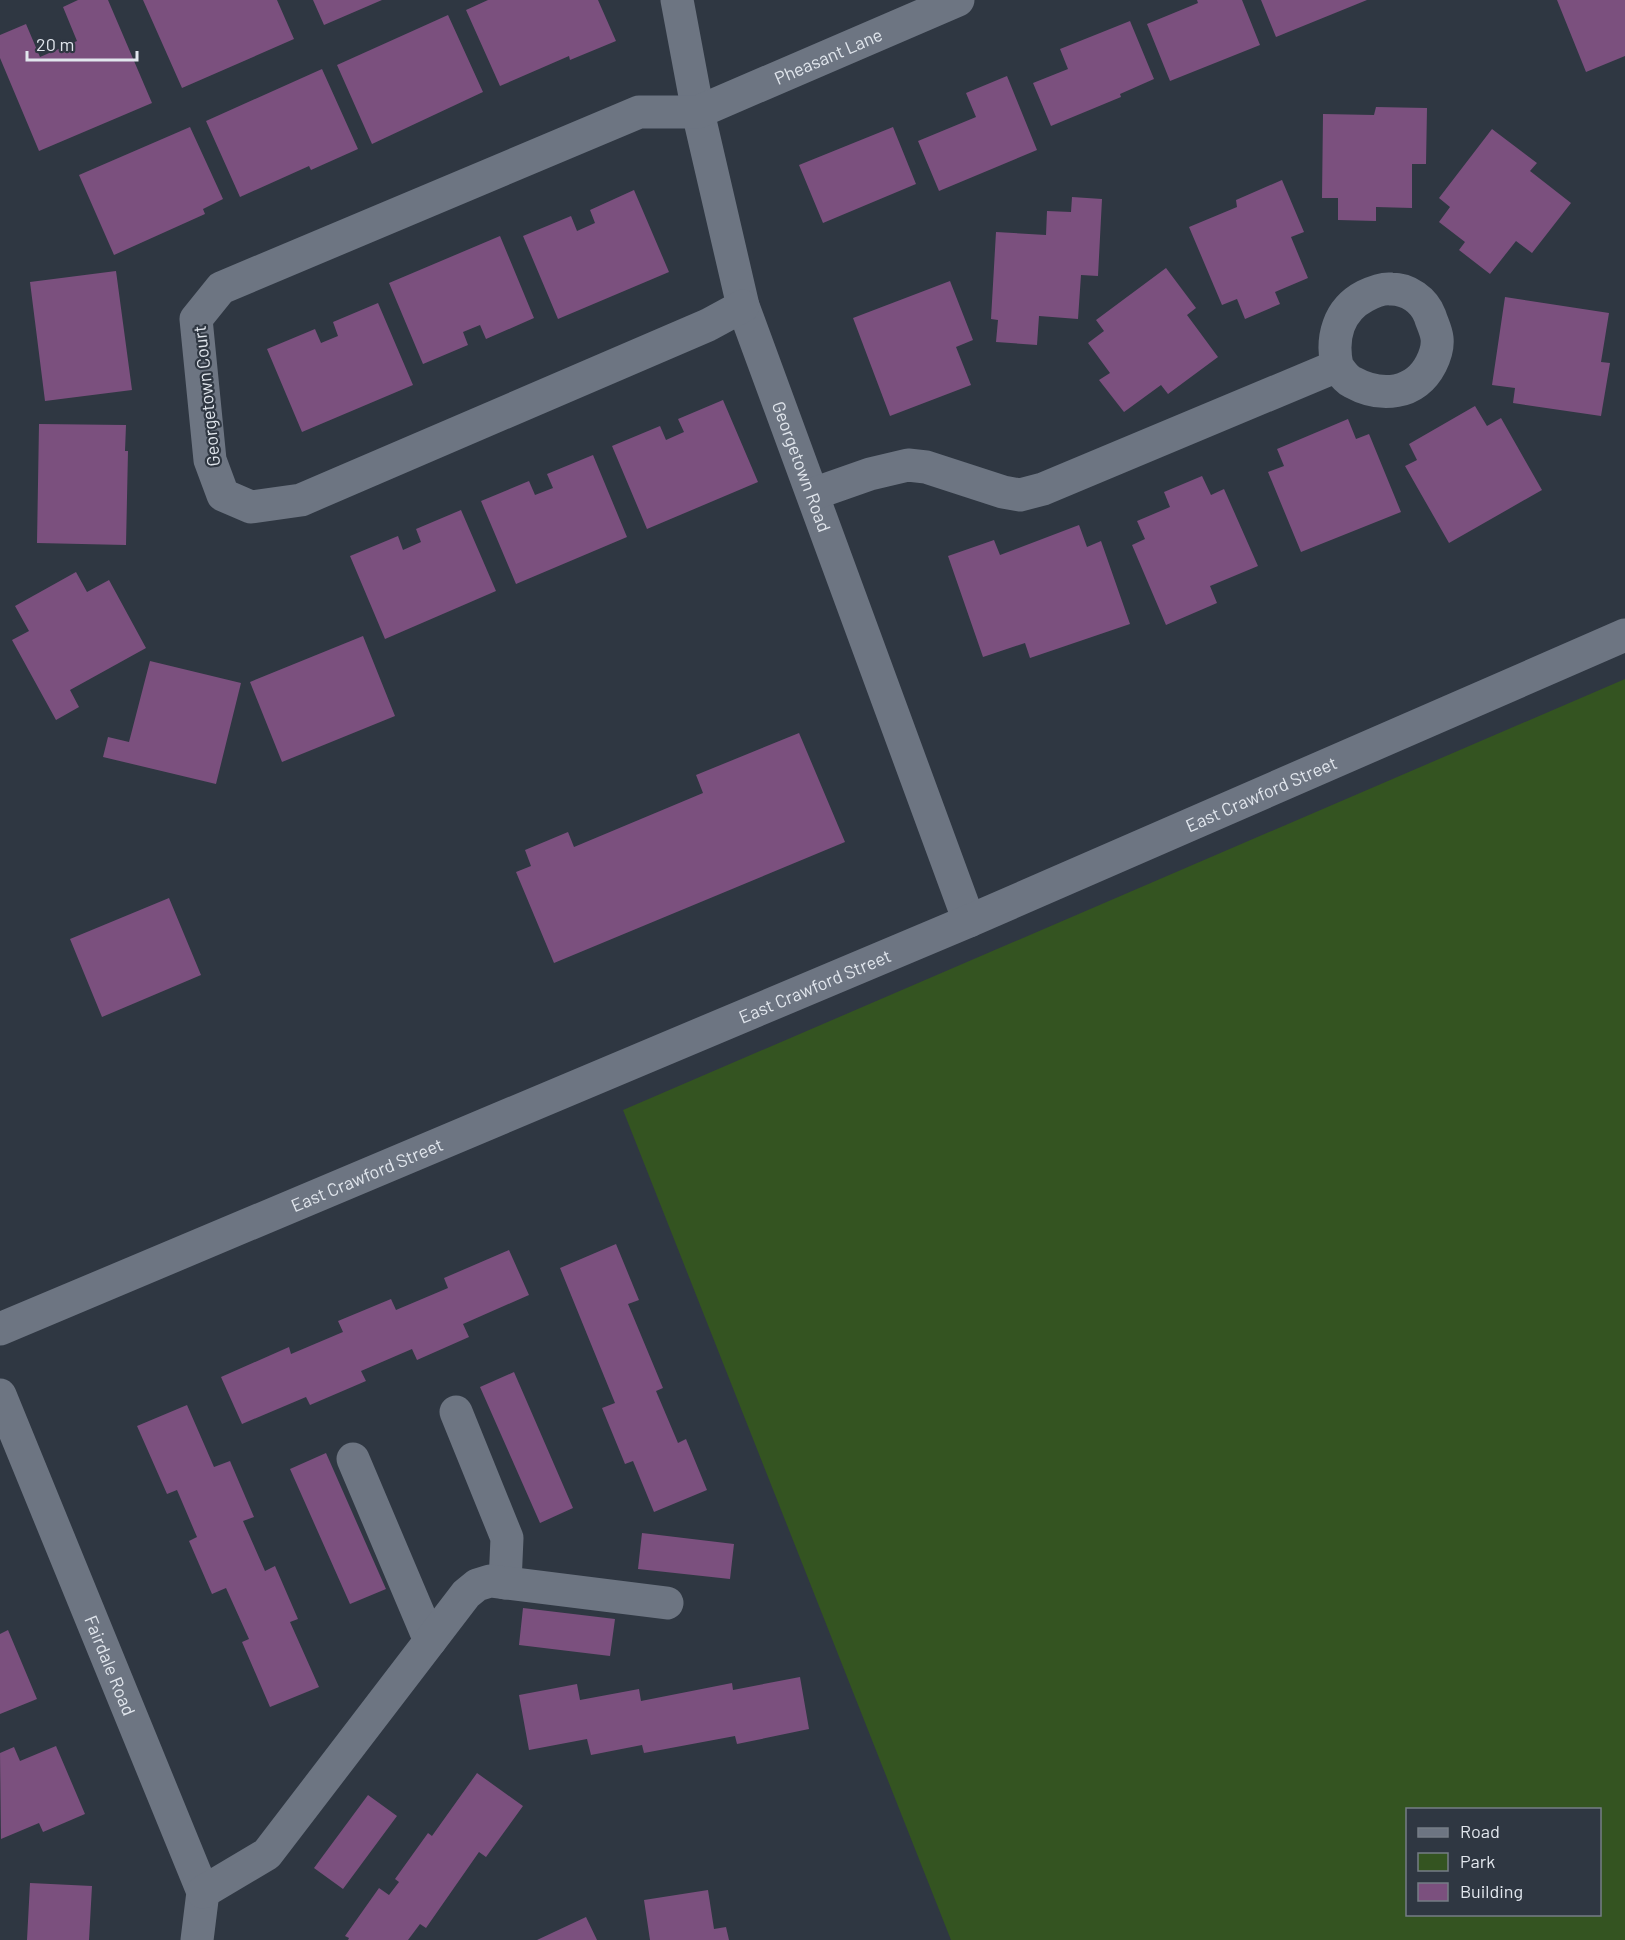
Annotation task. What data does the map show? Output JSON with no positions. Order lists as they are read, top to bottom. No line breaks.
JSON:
{"streets":{"street":["Pheasant Lane","Georgetown Court","Georgetown Road","East Crawford Street","Fairdale Road"]},"crossings":[["Pheasant Lane","Georgetown Court"],["Pheasant Lane","Georgetown Road"],["Georgetown Court","Georgetown Road"],["Georgetown Road","East Crawford Street"]],"legend":["Road","Park","Building"],"scale_bar":"20 m"}
